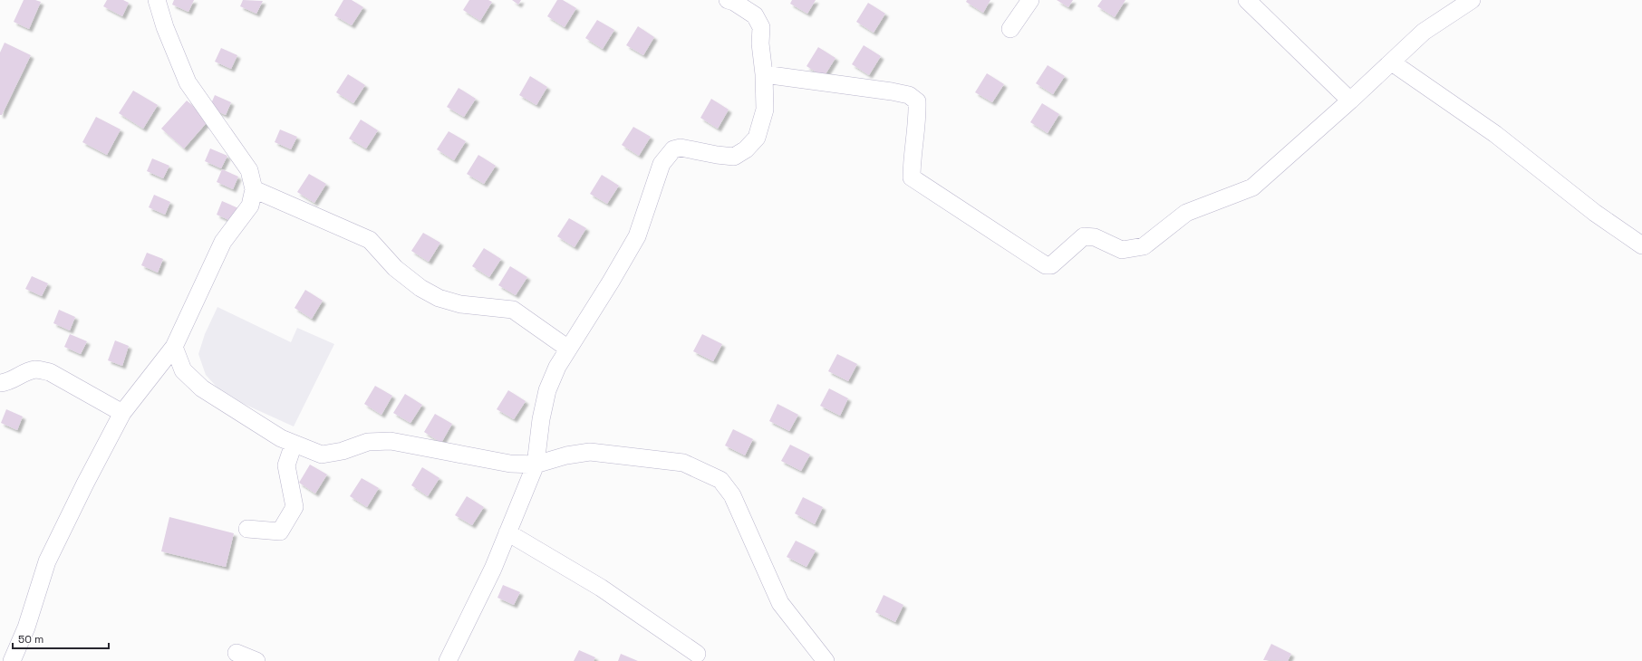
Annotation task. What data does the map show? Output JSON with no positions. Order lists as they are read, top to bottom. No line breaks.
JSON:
{"scale_bar":"50 m"}
